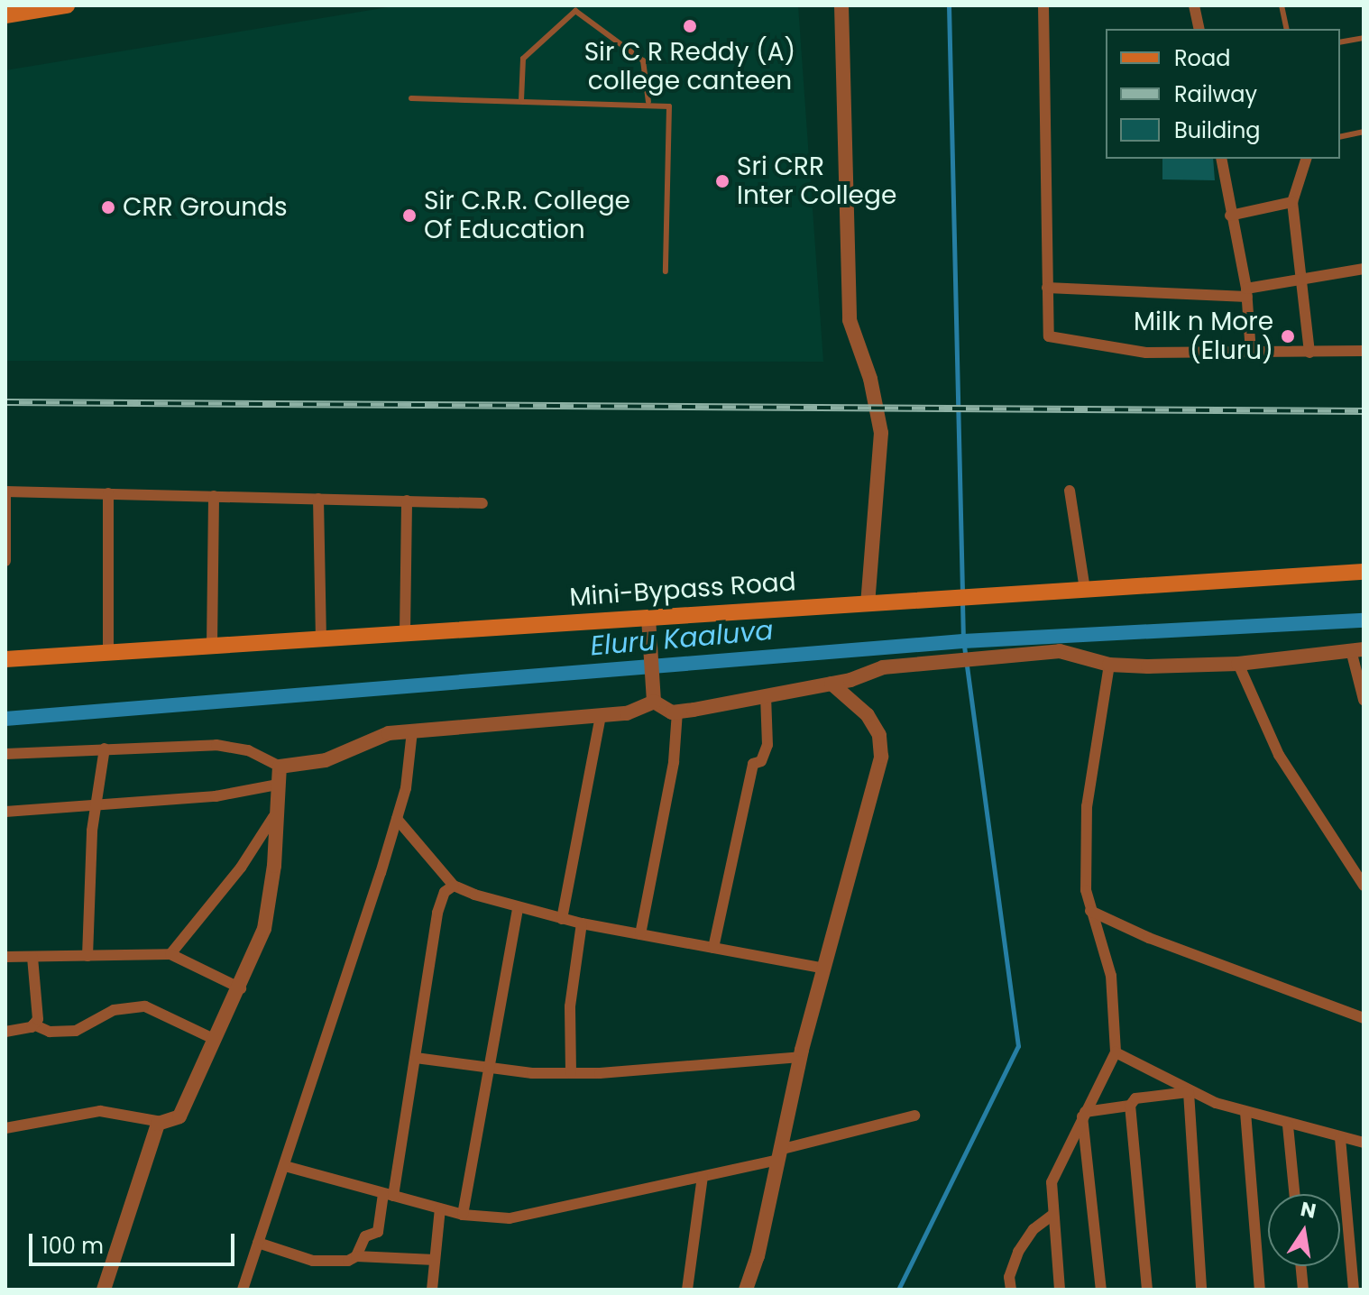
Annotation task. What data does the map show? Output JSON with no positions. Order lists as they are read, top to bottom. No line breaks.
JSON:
{"streets":{"main road":["Mini-Bypass Road"]},"water":["Eluru Kaaluva"],"places":["Sir C R Reddy (A) college canteen","Sri CRR Inter College","CRR Grounds","Sir C.R.R. College Of Education","Milk n More (Eluru)"],"legend":["Road","Railway","Building"],"scale_bar":"100 m","north":"top"}
